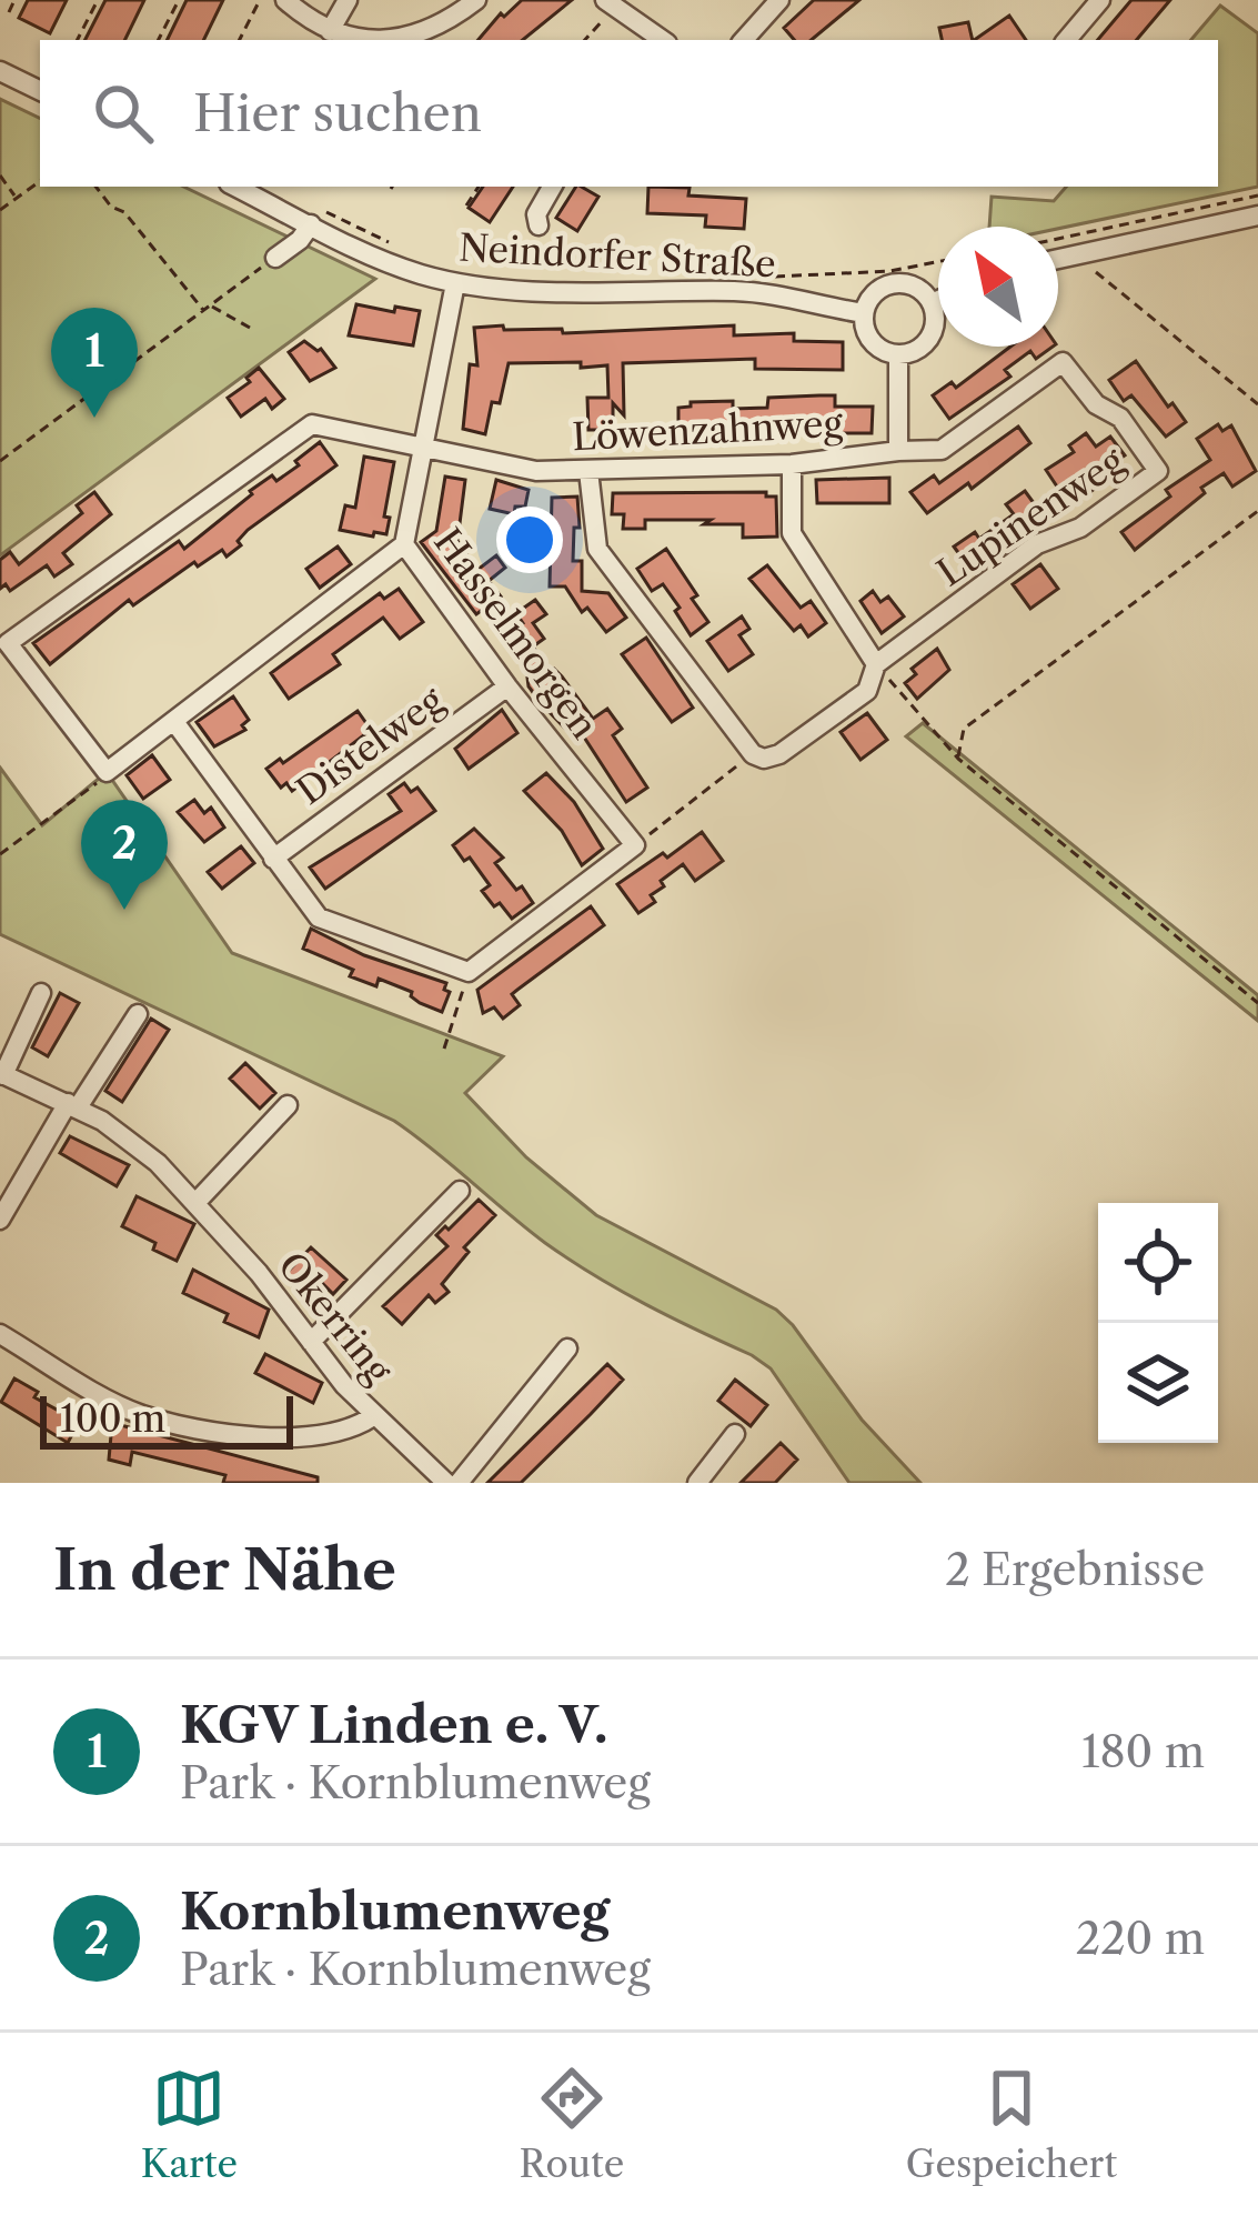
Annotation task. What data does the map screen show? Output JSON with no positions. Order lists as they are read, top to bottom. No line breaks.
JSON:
{"streets":{"street":["Neindorfer Straße","Löwenzahnweg","Lupinenweg","Hasselmorgen","Distelweg","Okerring"]},"crossings":[["Neindorfer Straße","Hasselmorgen"],["Löwenzahnweg","Lupinenweg"],["Löwenzahnweg","Hasselmorgen"],["Hasselmorgen","Distelweg"]],"scale_bar":"100 m","north":"top left","page":{"search":"Hier suchen","pins":["1","2"],"scale":"100 m","heading":["In der Nähe","2 Ergebnisse"],"list":[{"mark":"1","name":"KGV Linden e. V.","note":"Park · Kornblumenweg","value":"180 m"},{"mark":"2","name":"Kornblumenweg","note":"Park · Kornblumenweg","value":"220 m"}],"nav":["Karte","Route","Gespeichert"]}}
